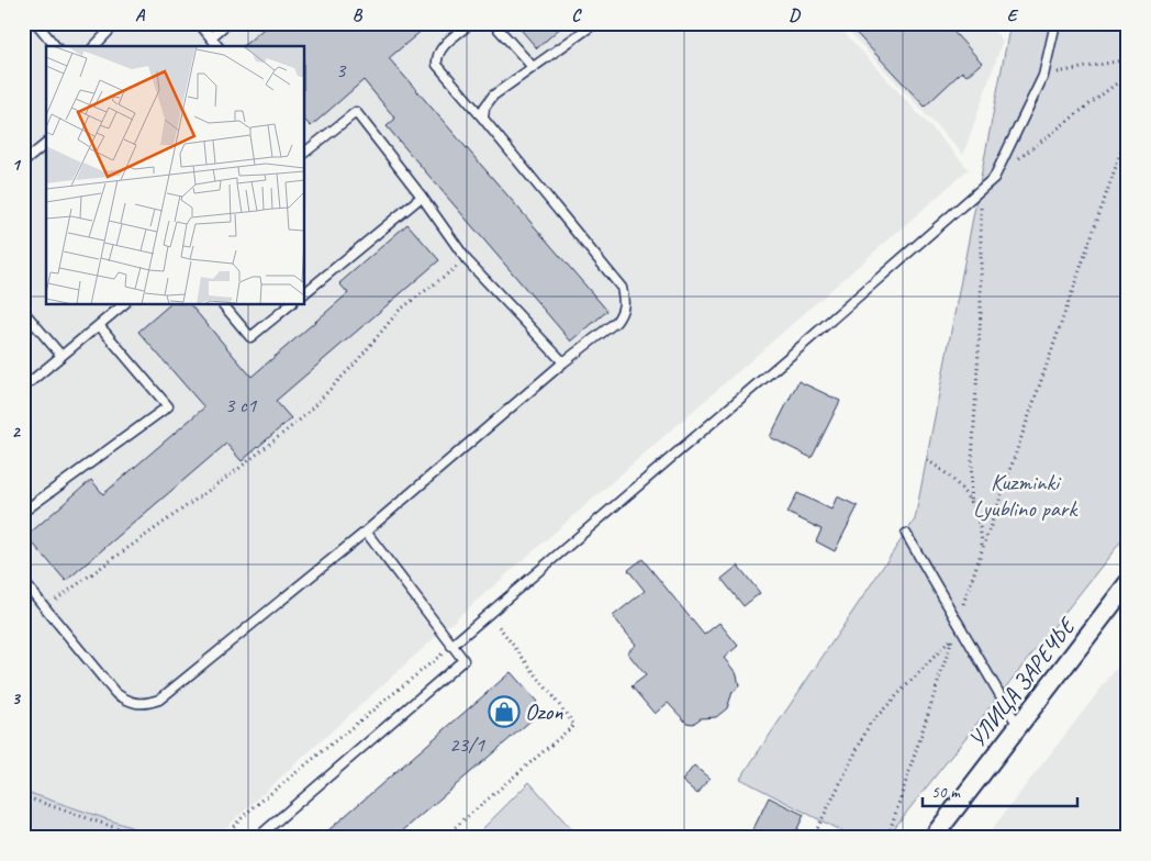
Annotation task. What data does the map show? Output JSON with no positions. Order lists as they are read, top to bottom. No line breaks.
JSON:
{"streets":{"street":["УЛИЦА ЗАРЕЧЬЕ"]},"parks":["Kuzminki Lyublino park"],"places":{"shop":["Ozon"]},"house_numbers":["3","3 с1","23/1"],"scale_bar":"50 m","grid":{"columns":["A","B","C","D","E"],"rows":["1","2","3"]}}
